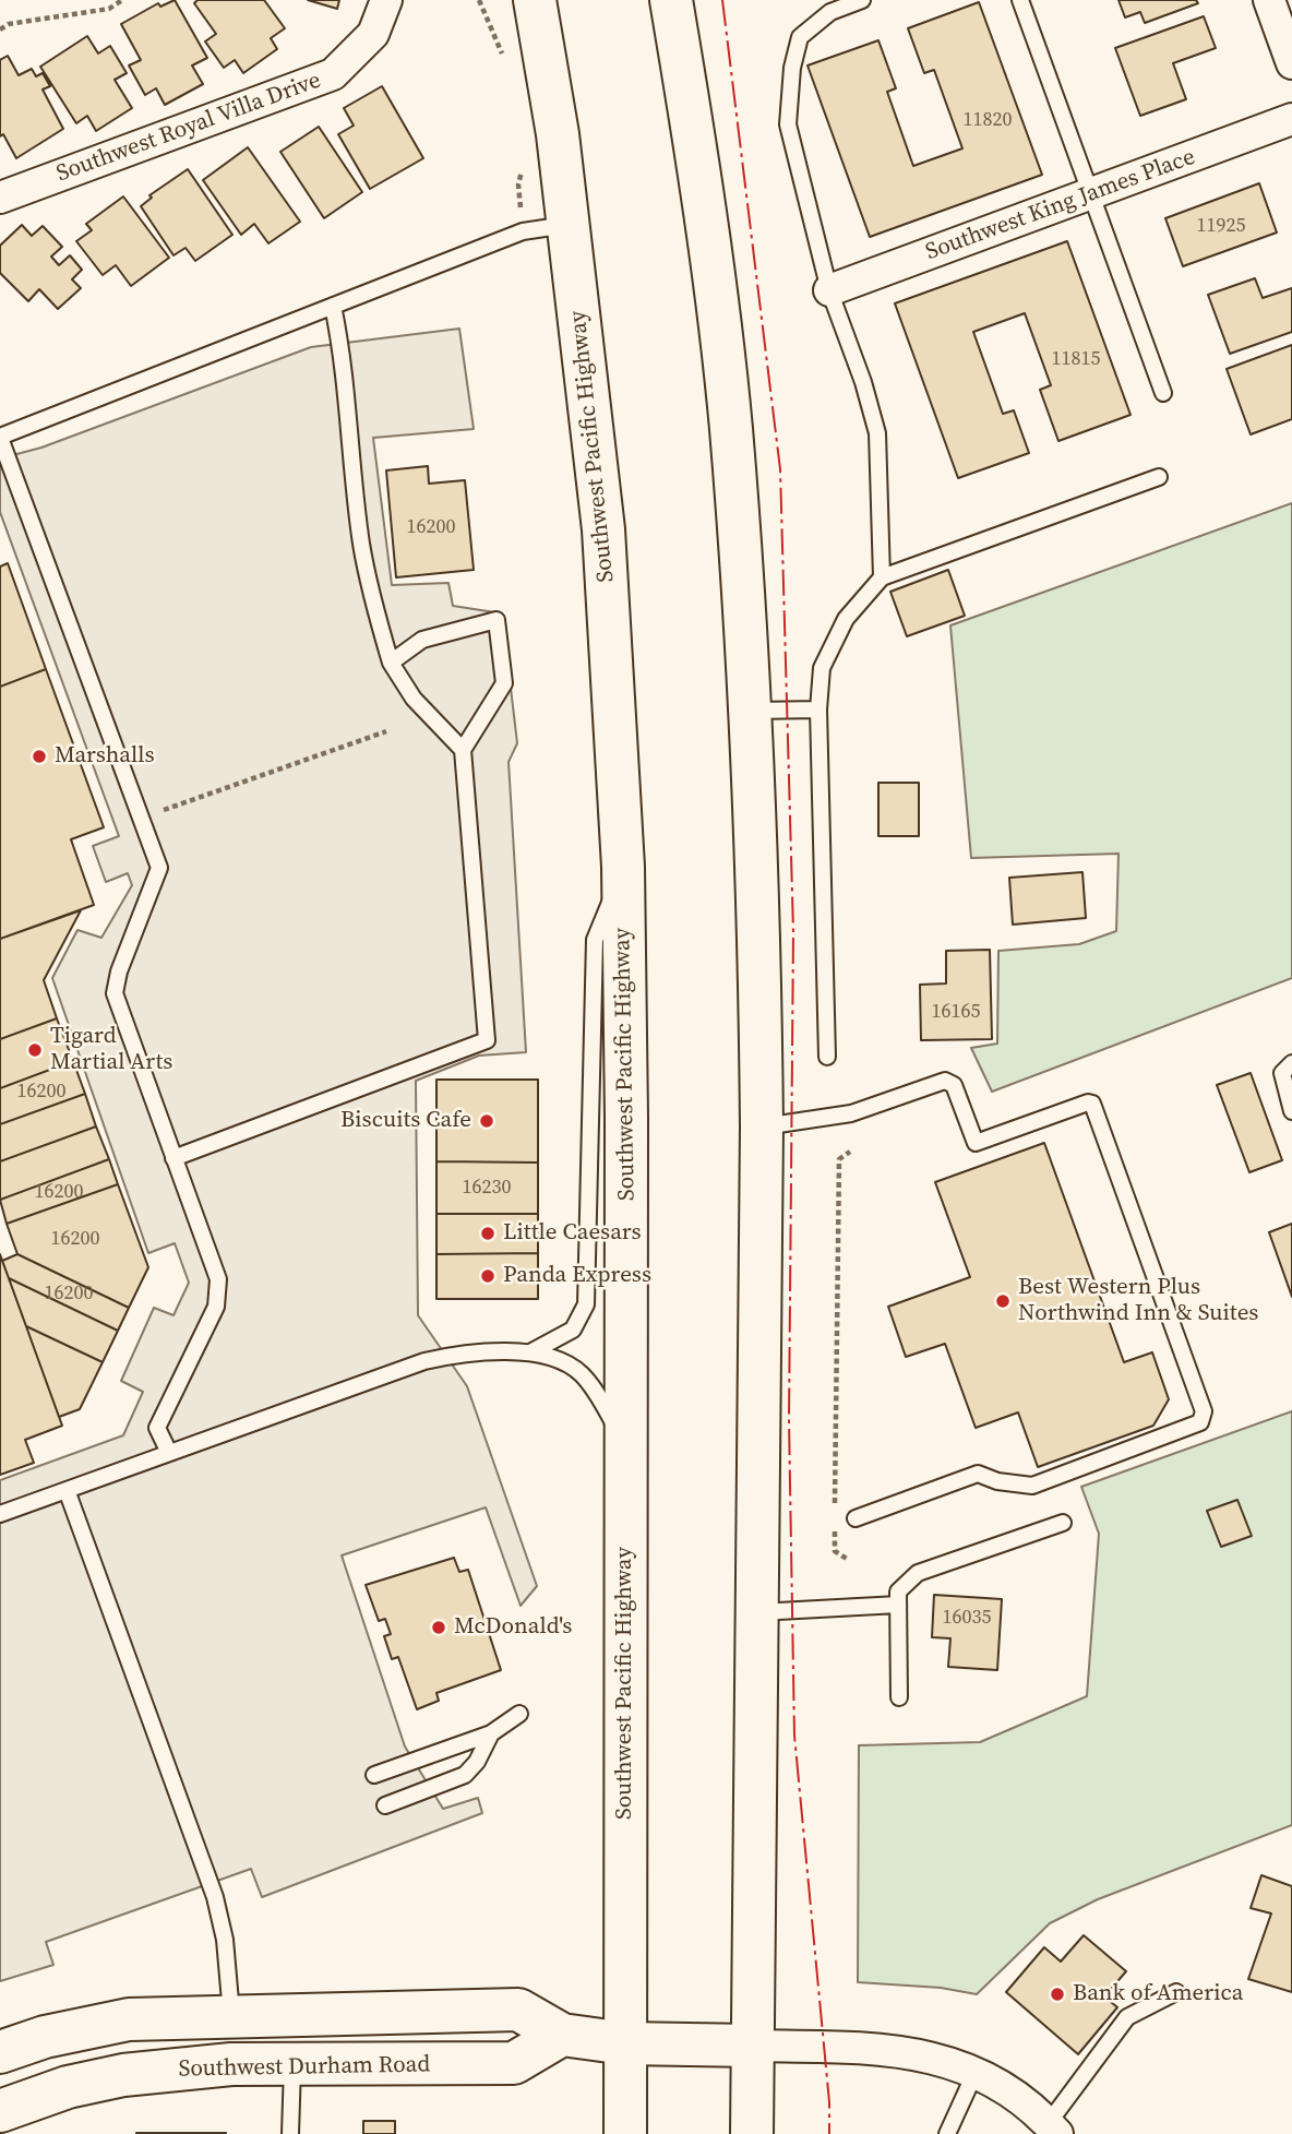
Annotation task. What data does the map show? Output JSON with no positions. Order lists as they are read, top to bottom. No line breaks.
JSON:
{"streets":{"main road":["Southwest Pacific Highway","Southwest Durham Road"],"street":["Southwest Royal Villa Drive","Southwest King James Place"]},"places":["Marshalls","Tigard Martial Arts","Biscuits Cafe","Little Caesars","Panda Express","Best Western Plus Northwind Inn & Suites","McDonald's","Bank of America"],"house_numbers":["11820","11925","11815","16200","16165","16200","16230","16200","16200","16200","16035"]}
